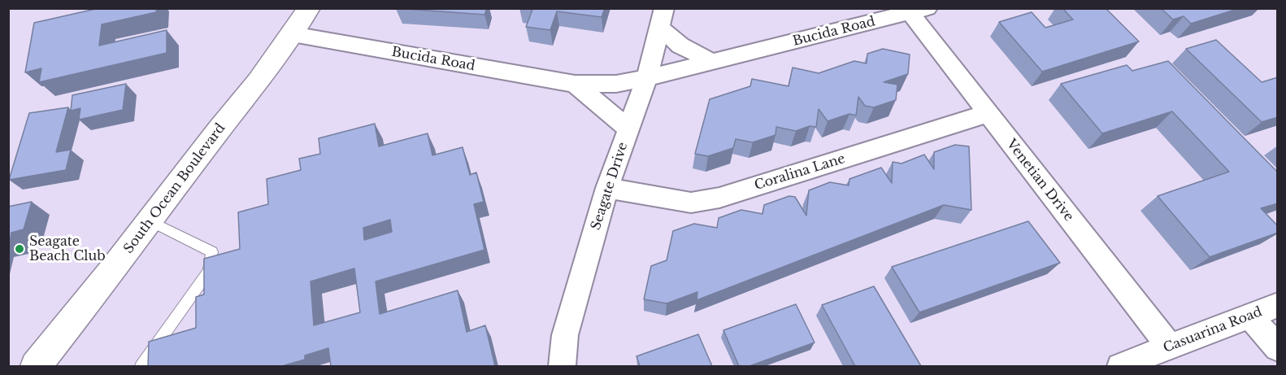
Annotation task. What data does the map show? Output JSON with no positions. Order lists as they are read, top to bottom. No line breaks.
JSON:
{"streets":{"main road":["South Ocean Boulevard"],"street":["Bucida Road","Coralina Lane","Venetian Drive","Seagate Drive","Casuarina Road"]},"crossings":[["Bucida Road","Venetian Drive"],["Bucida Road","Seagate Drive"],["Bucida Road","South Ocean Boulevard"],["Coralina Lane","Venetian Drive"],["Coralina Lane","Seagate Drive"],["Venetian Drive","Casuarina Road"]],"places":["Seagate Beach Club"]}
